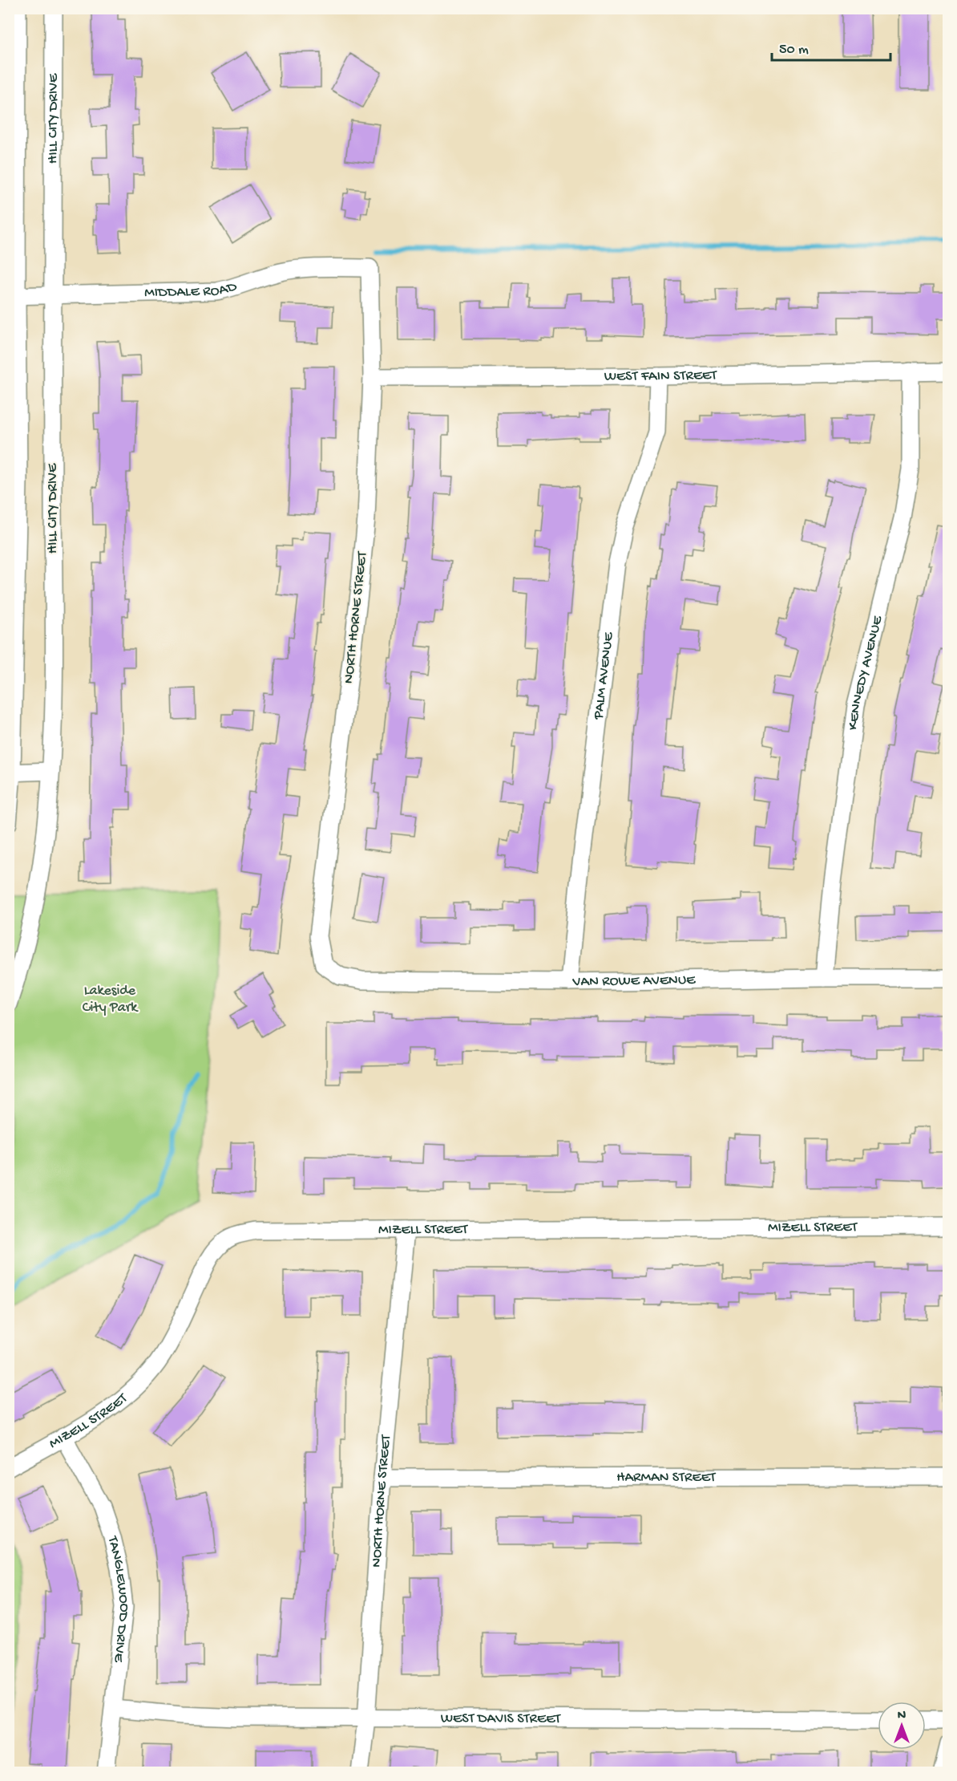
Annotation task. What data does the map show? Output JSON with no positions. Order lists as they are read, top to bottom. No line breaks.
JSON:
{"streets":{"street":["HILL CITY DRIVE","MIDDALE ROAD","WEST FAIN STREET","NORTH HORNE STREET","KENNEDY AVENUE","PALM AVENUE","VAN ROWE AVENUE","MIZELL STREET","HARMAN STREET","TANGLEWOOD DRIVE","WEST DAVIS STREET"]},"crossings":[["HILL CITY DRIVE","MIDDALE ROAD"],["MIDDALE ROAD","NORTH HORNE STREET"],["WEST FAIN STREET","NORTH HORNE STREET"],["WEST FAIN STREET","KENNEDY AVENUE"],["WEST FAIN STREET","PALM AVENUE"],["NORTH HORNE STREET","VAN ROWE AVENUE"],["NORTH HORNE STREET","MIZELL STREET"],["NORTH HORNE STREET","HARMAN STREET"],["NORTH HORNE STREET","WEST DAVIS STREET"],["KENNEDY AVENUE","VAN ROWE AVENUE"],["PALM AVENUE","VAN ROWE AVENUE"],["MIZELL STREET","TANGLEWOOD DRIVE"],["TANGLEWOOD DRIVE","WEST DAVIS STREET"]],"parks":["Lakeside City Park"],"scale_bar":"50 m","north":"top"}
